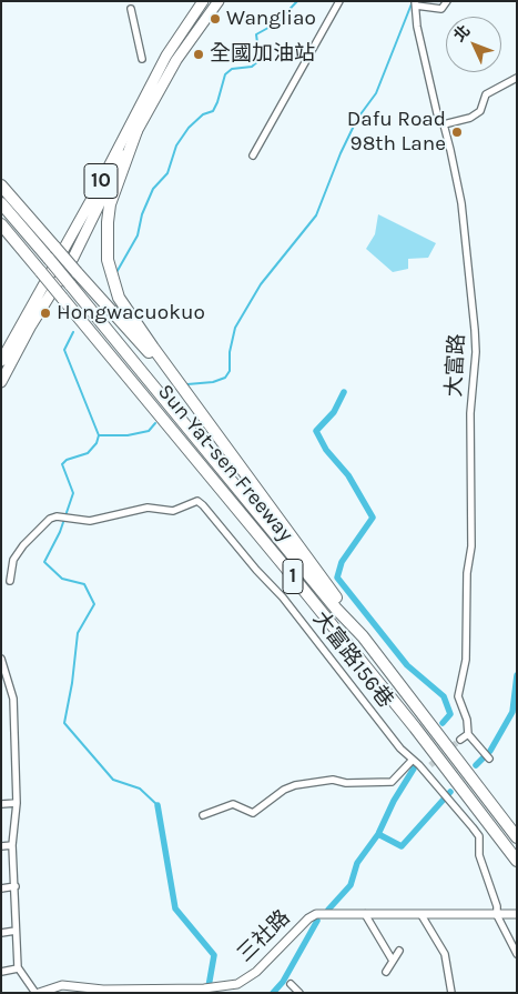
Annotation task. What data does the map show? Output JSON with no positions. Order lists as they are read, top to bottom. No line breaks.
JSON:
{"streets":{"highway":["Sun Yat-sen Freeway","1"],"main road":["10"],"street":["大富路","大富路156巷","三社路"]},"places":["Wangliao","全國加油站","Dafu Road 98th Lane","Hongwacuokuo"],"north":"top left"}
